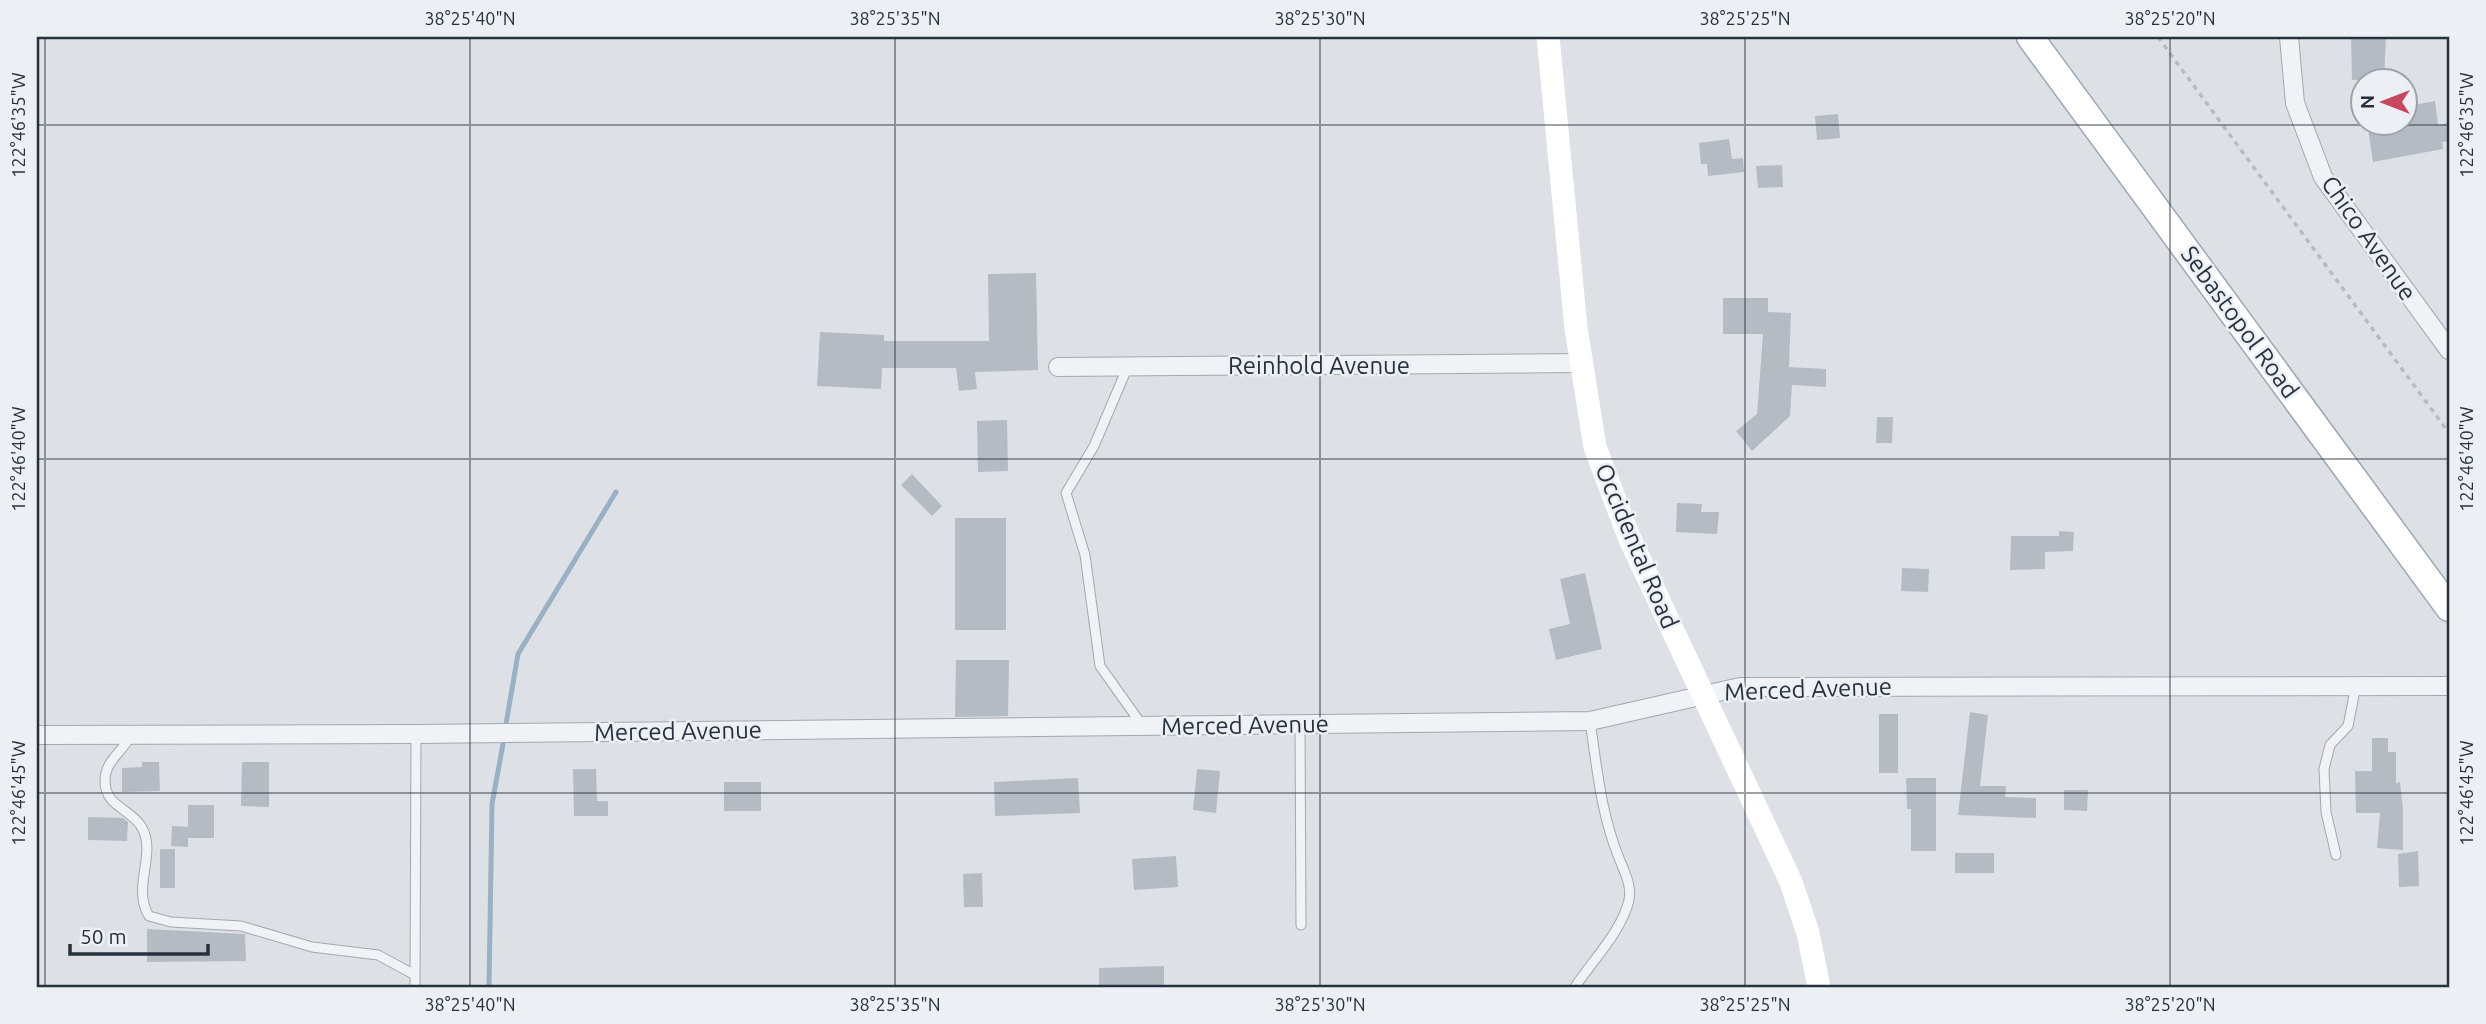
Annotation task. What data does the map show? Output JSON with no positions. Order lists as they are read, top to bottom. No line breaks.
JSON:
{"streets":{"main road":["Sebastopol Road"],"street":["Chico Avenue","Reinhold Avenue","Occidental Road","Merced Avenue"]},"crossings":[["Reinhold Avenue","Occidental Road"],["Occidental Road","Merced Avenue"]],"scale_bar":"50 m","north":"left","coordinates":["38°25'40\"N","38°25'35\"N","38°25'30\"N","38°25'25\"N","38°25'20\"N","122°46'35\"W","122°46'40\"W","122°46'45\"W"]}
